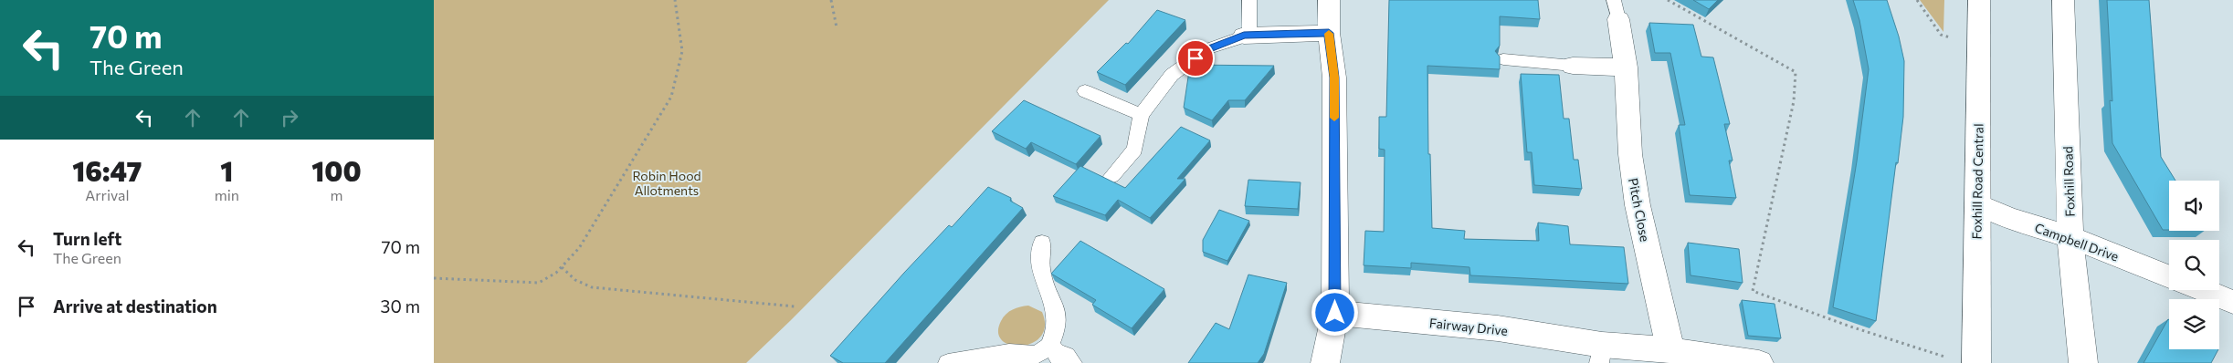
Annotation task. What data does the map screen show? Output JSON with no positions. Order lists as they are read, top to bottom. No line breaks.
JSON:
{"streets":{"street":["Foxhill Road Central","Foxhill Road","Pitch Close","Campbell Drive","Fairway Drive"]},"crossings":[["Foxhill Road Central","Campbell Drive"],["Foxhill Road","Campbell Drive"],["Pitch Close","Fairway Drive"]],"parks":["Robin Hood Allotments"],"page":{"turn":["70 m","The Green"],"eta":["16:47","Arrival","1","min","100","m"],"list":[{"name":"Turn left","note":"The Green","value":"70 m"},{"name":"Arrive at destination","value":"30 m"}]}}
